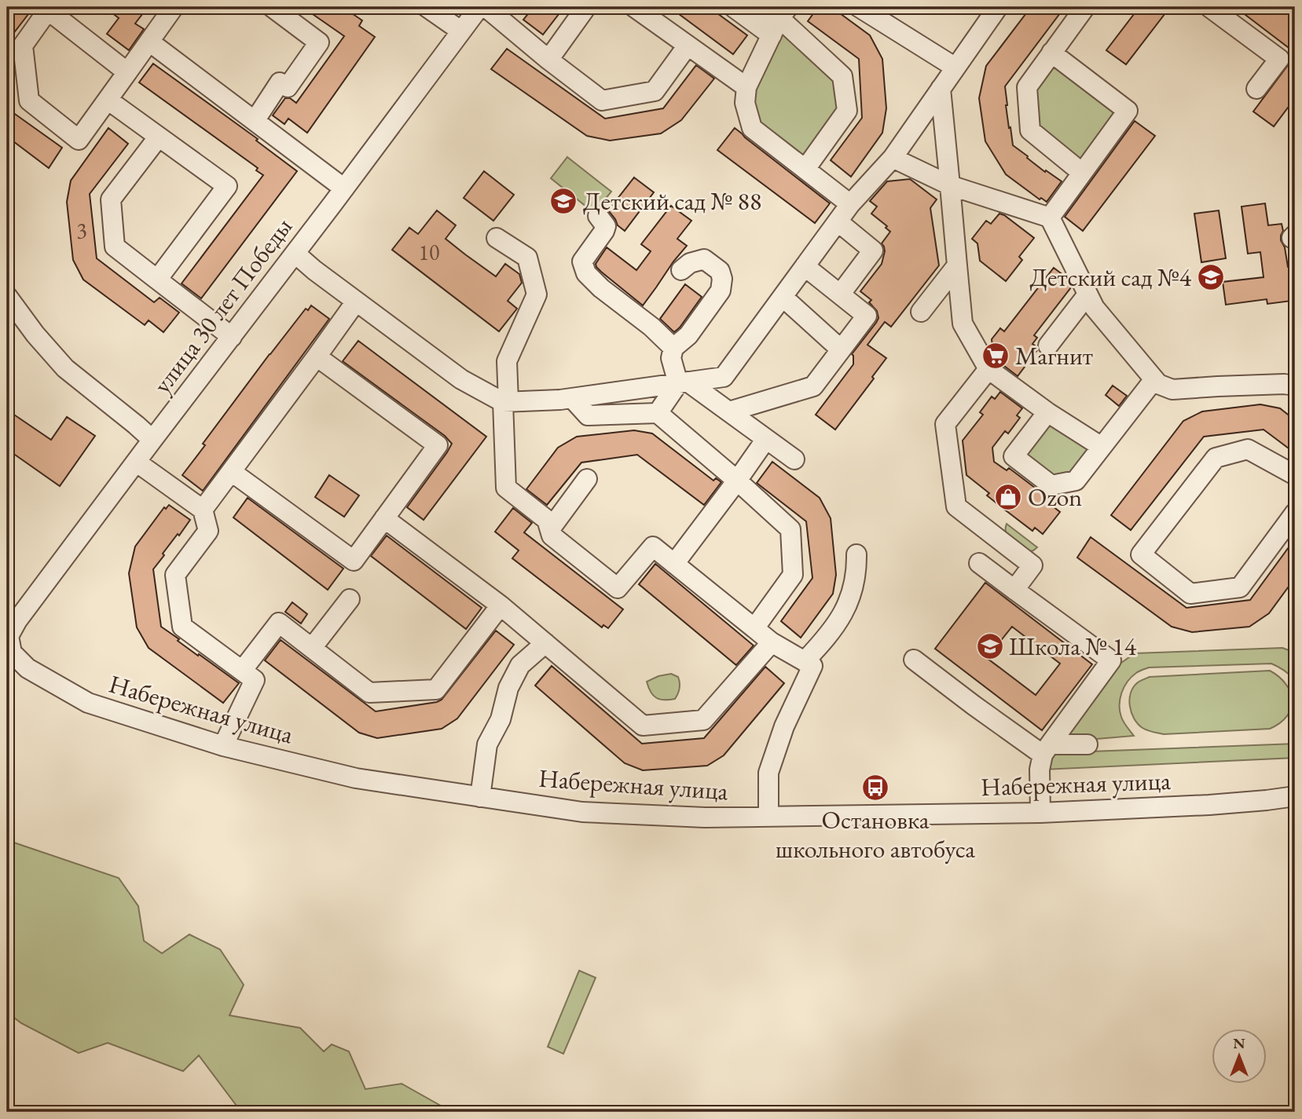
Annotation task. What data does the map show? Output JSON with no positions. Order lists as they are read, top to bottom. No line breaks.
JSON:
{"streets":{"street":["улица 30 лет Победы","Набережная улица"]},"crossings":[["улица 30 лет Победы","Набережная улица"]],"places":{"school or university":["Детский сад № 88","Детский сад №4","Школа № 14"],"supermarket":["Магнит"],"shop":["Ozon"],"bus stop":["Остановка школьного автобуса"]},"house_numbers":["3","10"],"north":"top"}
